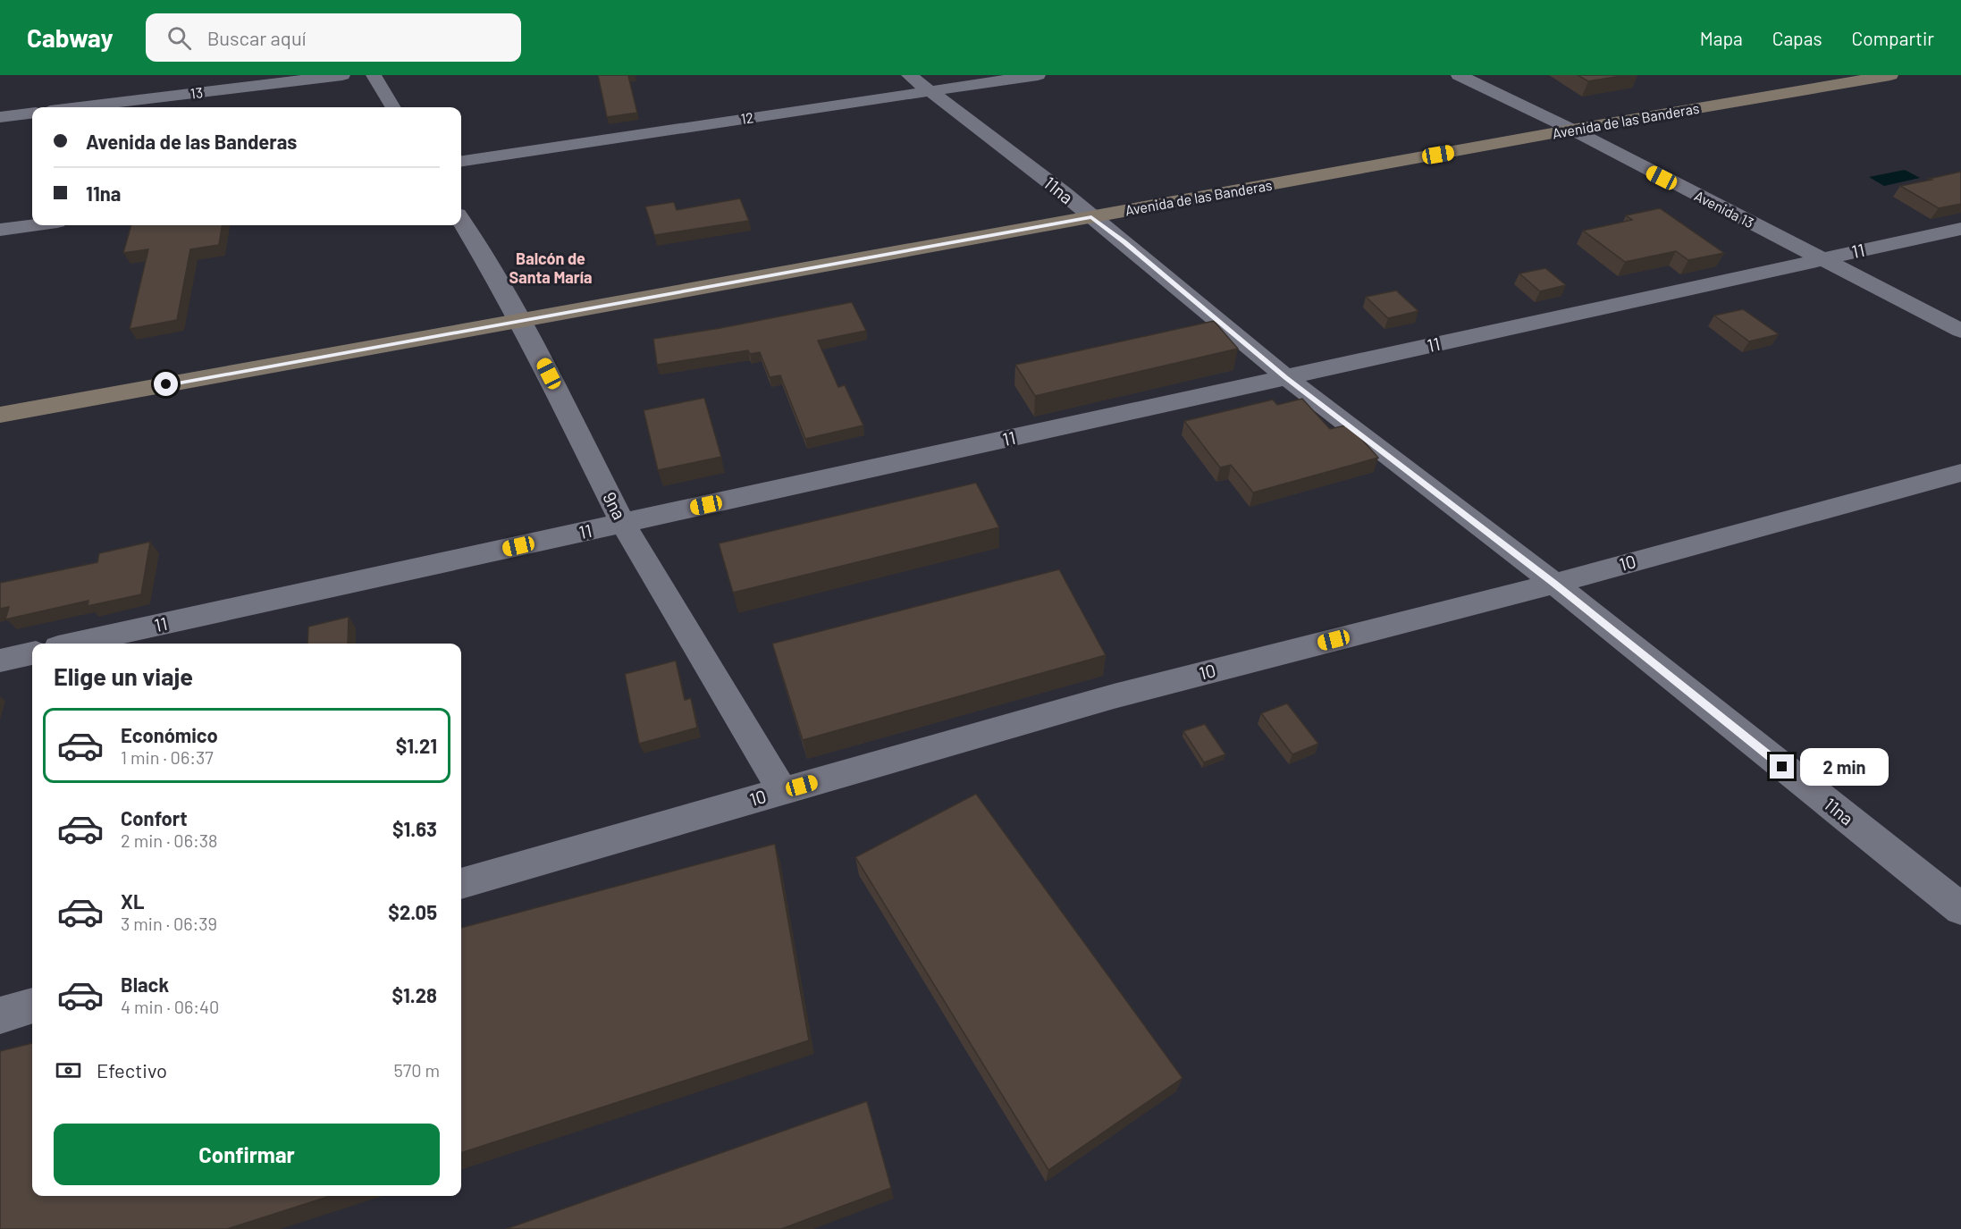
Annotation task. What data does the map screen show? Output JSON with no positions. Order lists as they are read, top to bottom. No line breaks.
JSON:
{"streets":{"street":["13","12","Avenida de las Banderas","11na","Avenida 13","11","9na","10"]},"crossings":[["12","11na"],["Avenida de las Banderas","11na"],["Avenida de las Banderas","Avenida 13"],["Avenida de las Banderas","9na"],["11na","11"],["11na","10"],["Avenida 13","11"],["11","9na"],["9na","10"]],"districts":["Balcón de Santa María"],"page":{"header":"Cabway","search":"Buscar aquí","nav":["Mapa","Capas","Compartir"],"banner":["Avenida de las Banderas","11na"],"heading":"Elige un viaje","list":[{"name":"Económico","note":"1 min · 06:37","value":"$1.21"},{"name":"Confort","note":"2 min · 06:38","value":"$1.63"},{"name":"XL","note":"3 min · 06:39","value":"$2.05"},{"name":"Black","note":"4 min · 06:40","value":"$1.28"}],"bubble":"2 min","pay":["Efectivo","570 m"],"buttons":"Confirmar"}}
